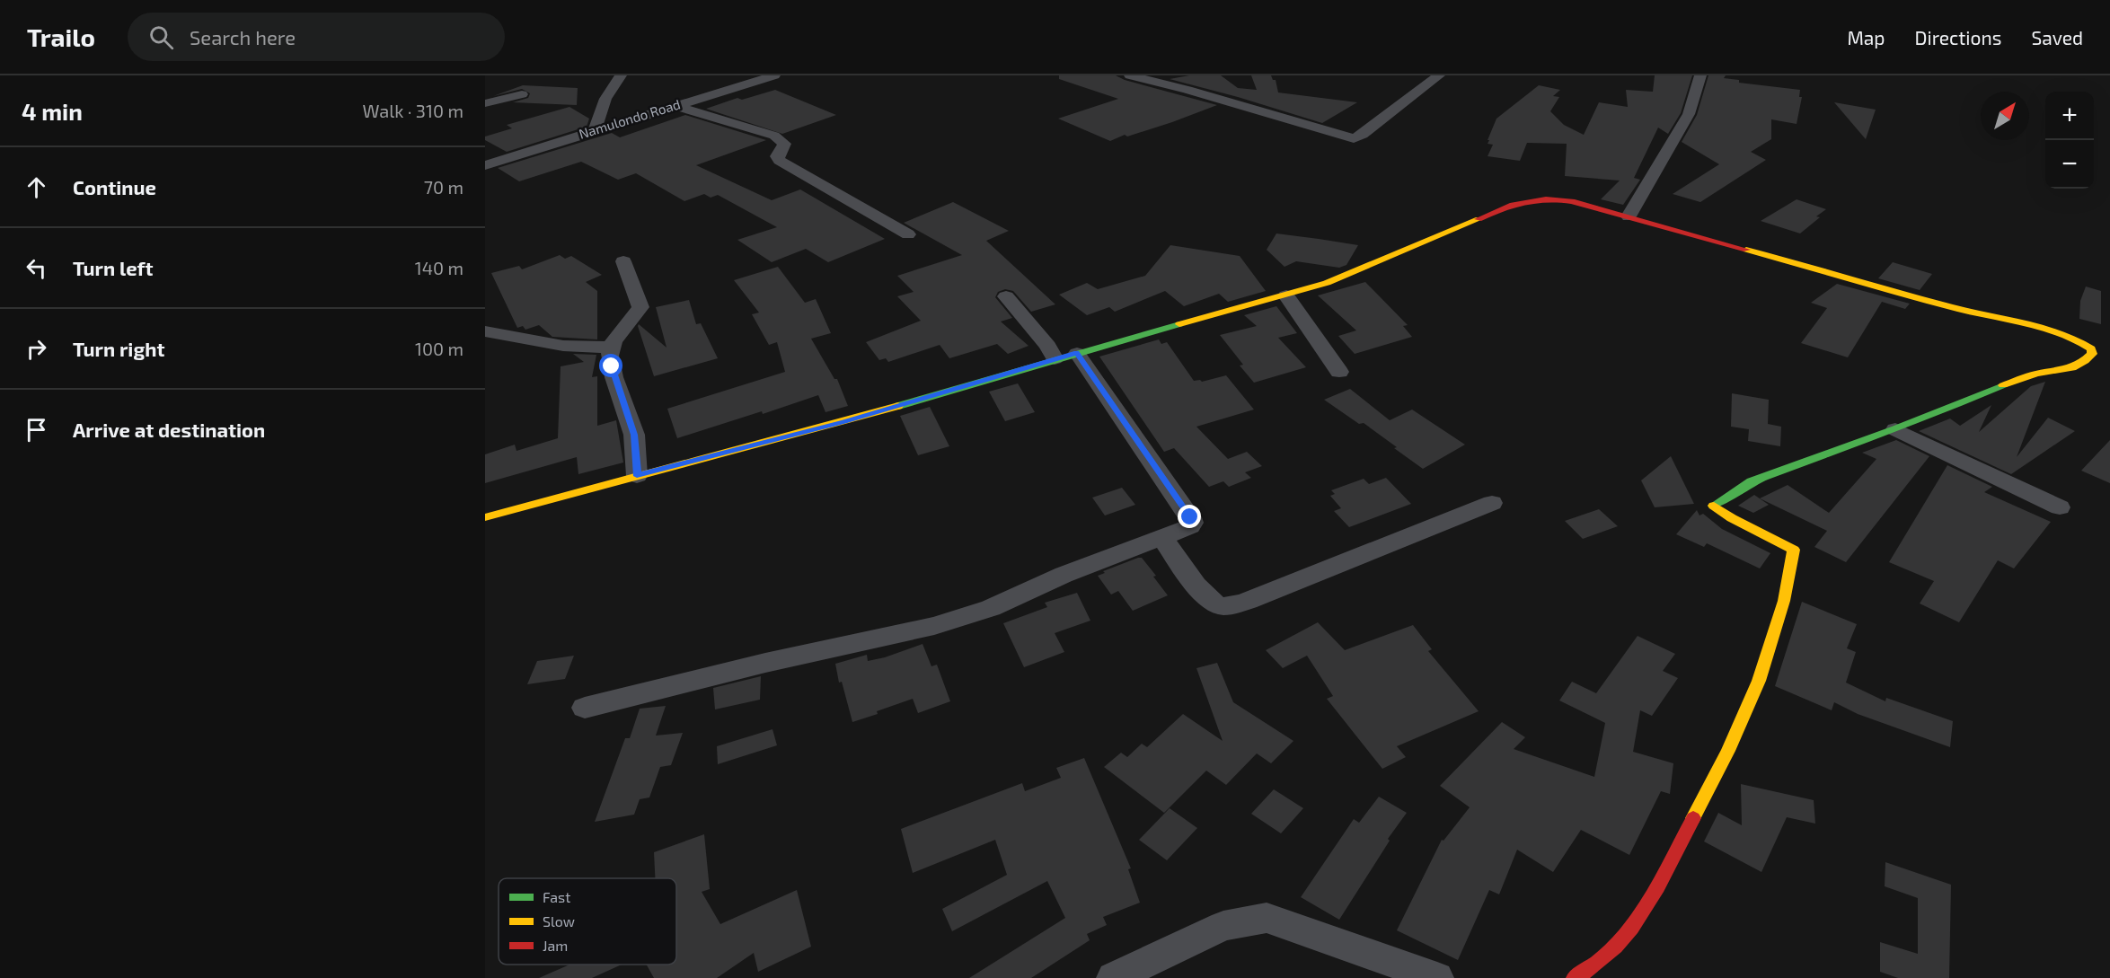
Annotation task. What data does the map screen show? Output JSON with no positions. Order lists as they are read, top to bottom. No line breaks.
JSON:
{"streets":{"street":["Namulondo Road"]},"legend":["Fast","Slow","Jam"],"north":"top right","page":{"header":"Trailo","search":"Search here","nav":["Map","Directions","Saved"],"heading":["4 min","Walk · 310 m"],"map_buttons":["+","−"],"list":[["Continue","70 m"],["Turn left","140 m"],["Turn right","100 m"],"Arrive at destination"]}}
